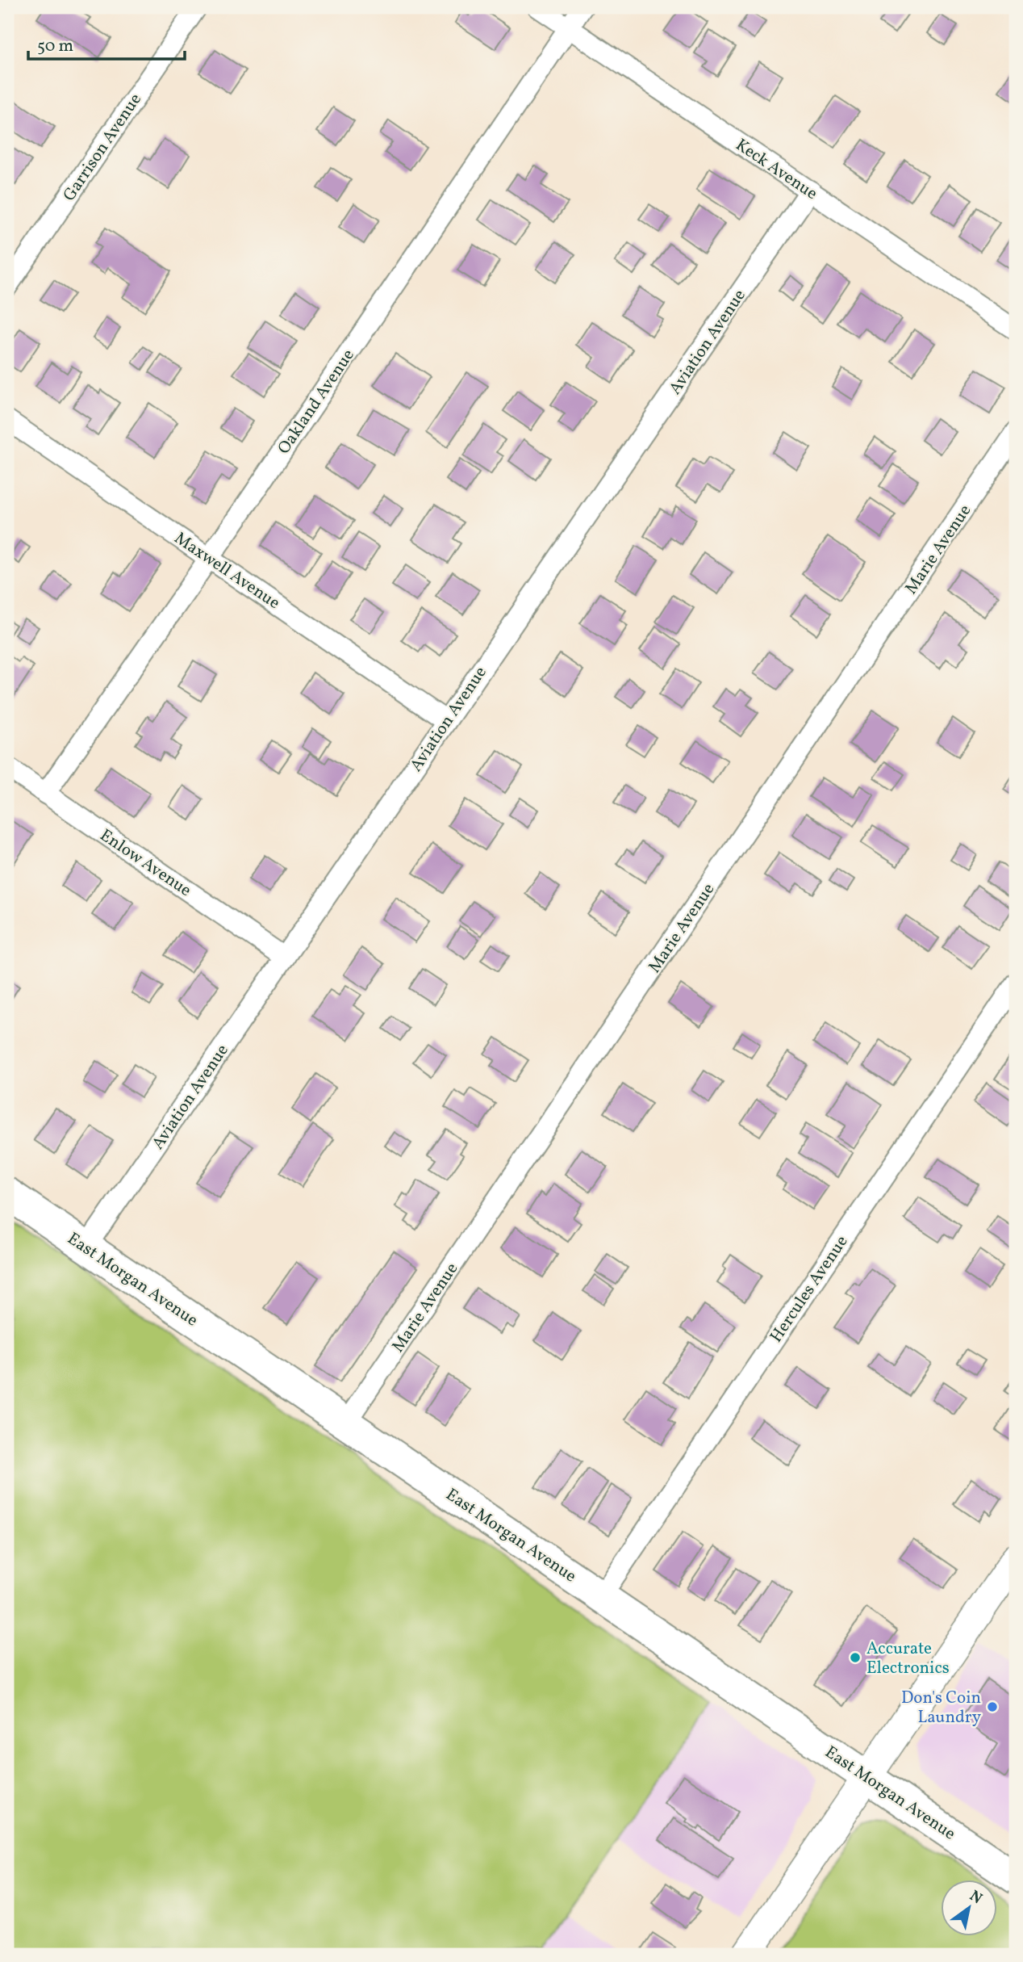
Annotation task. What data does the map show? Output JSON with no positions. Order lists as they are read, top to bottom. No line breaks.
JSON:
{"streets":{"main road":["East Morgan Avenue"],"street":["Garrison Avenue","Keck Avenue","Aviation Avenue","Oakland Avenue","Marie Avenue","Maxwell Avenue","Enlow Avenue","Hercules Avenue"]},"crossings":[["Keck Avenue","Aviation Avenue"],["Keck Avenue","Oakland Avenue"],["Aviation Avenue","Maxwell Avenue"],["Aviation Avenue","Enlow Avenue"],["Aviation Avenue","East Morgan Avenue"],["Oakland Avenue","Maxwell Avenue"],["Oakland Avenue","Enlow Avenue"],["Marie Avenue","East Morgan Avenue"],["East Morgan Avenue","Hercules Avenue"]],"places":["Accurate Electronics","Don's Coin Laundry"],"scale_bar":"50 m","north":"top right"}
